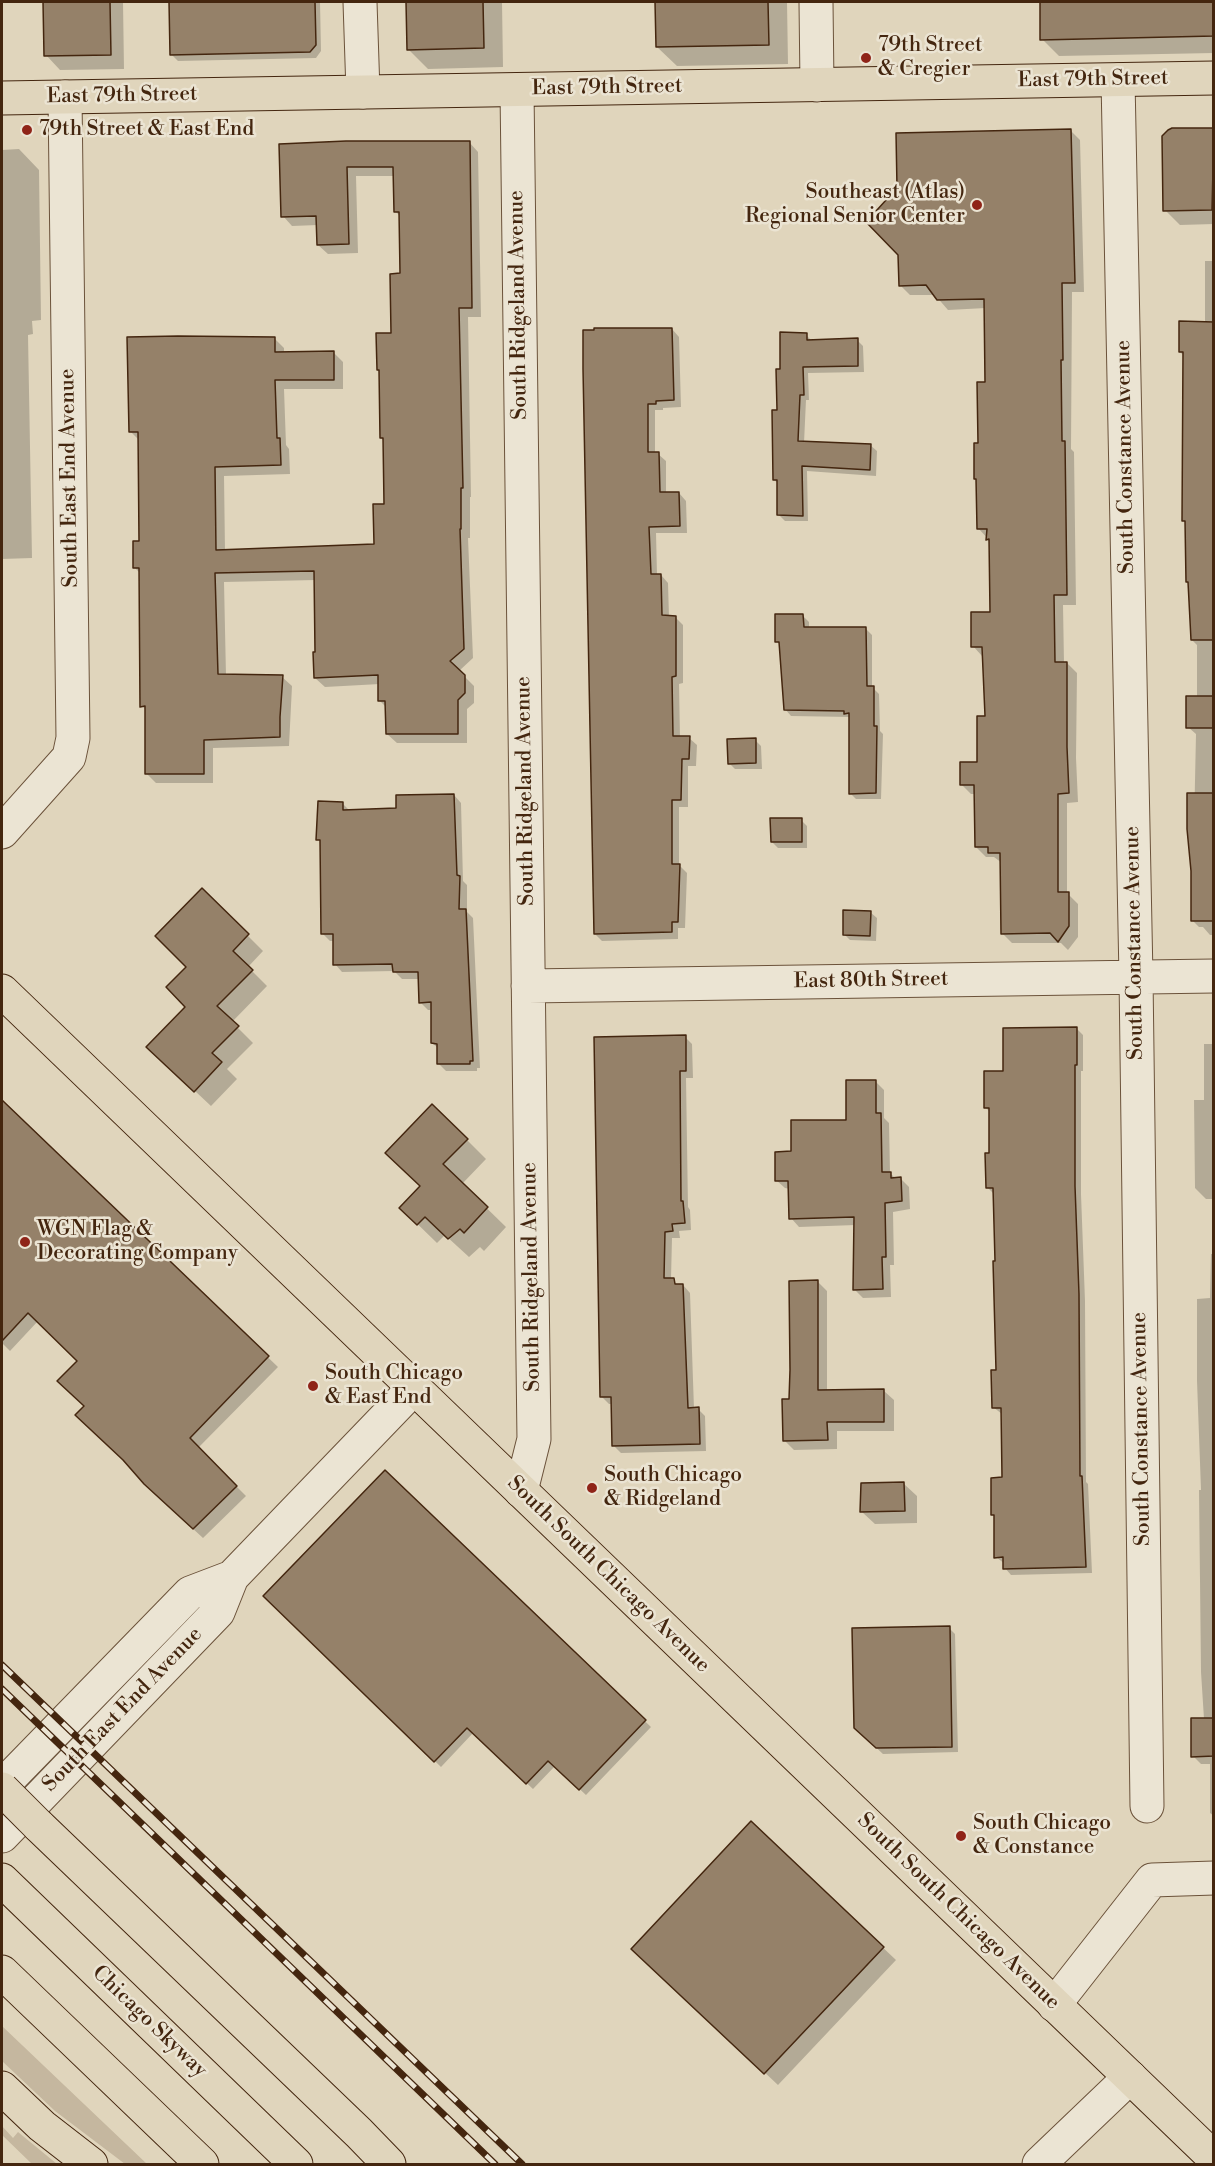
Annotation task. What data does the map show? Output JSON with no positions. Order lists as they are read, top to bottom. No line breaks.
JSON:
{"streets":{"main road":["East 79th Street","South South Chicago Avenue","Chicago Skyway"],"street":["South Ridgeland Avenue","South Constance Avenue","South East End Avenue","East 80th Street"]},"crossings":[["East 79th Street","South Ridgeland Avenue"],["East 79th Street","South Constance Avenue"],["East 79th Street","South East End Avenue"],["South Ridgeland Avenue","East 80th Street"],["South Ridgeland Avenue","South South Chicago Avenue"],["South Constance Avenue","East 80th Street"],["South East End Avenue","South South Chicago Avenue"]],"places":["79th Street & Cregier","79th Street & East End","Southeast (Atlas) Regional Senior Center","WGN Flag & Decorating Company","South Chicago & East End","South Chicago & Ridgeland","South Chicago & Constance"]}
